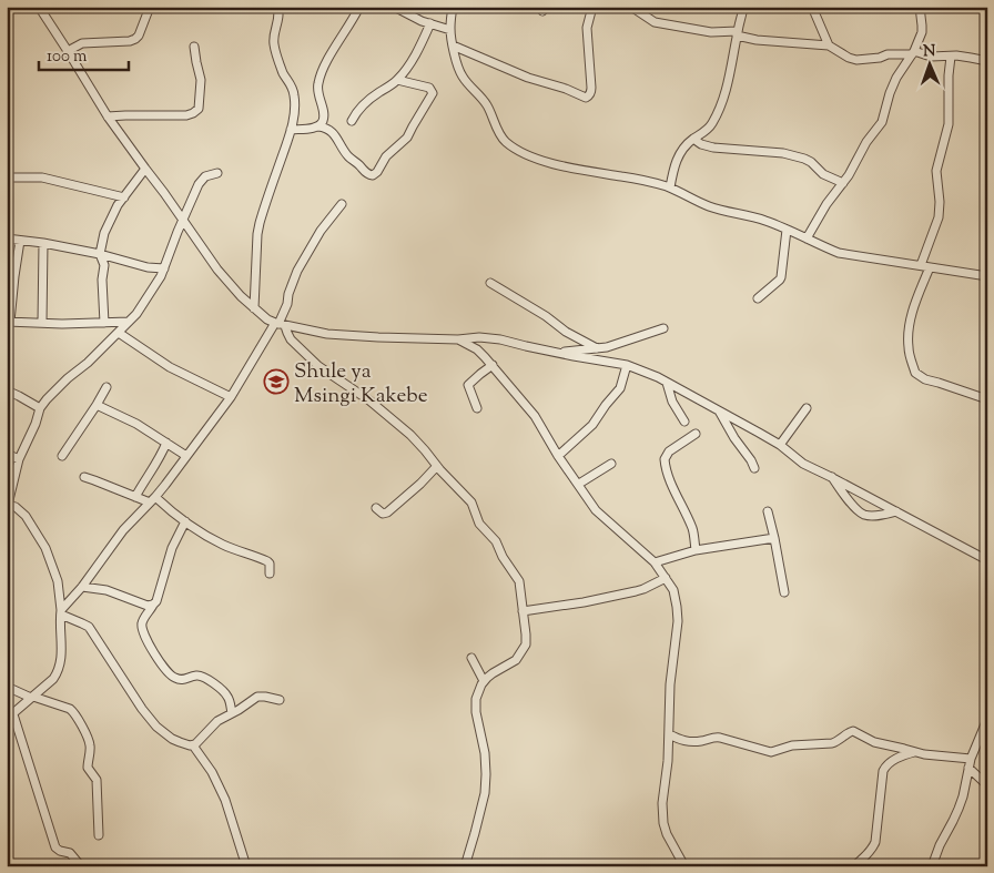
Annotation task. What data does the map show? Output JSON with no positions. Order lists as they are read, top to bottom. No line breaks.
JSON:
{"places":{"school or university":["Shule ya Msingi Kakebe"]},"scale_bar":"100 m","north":"top"}
